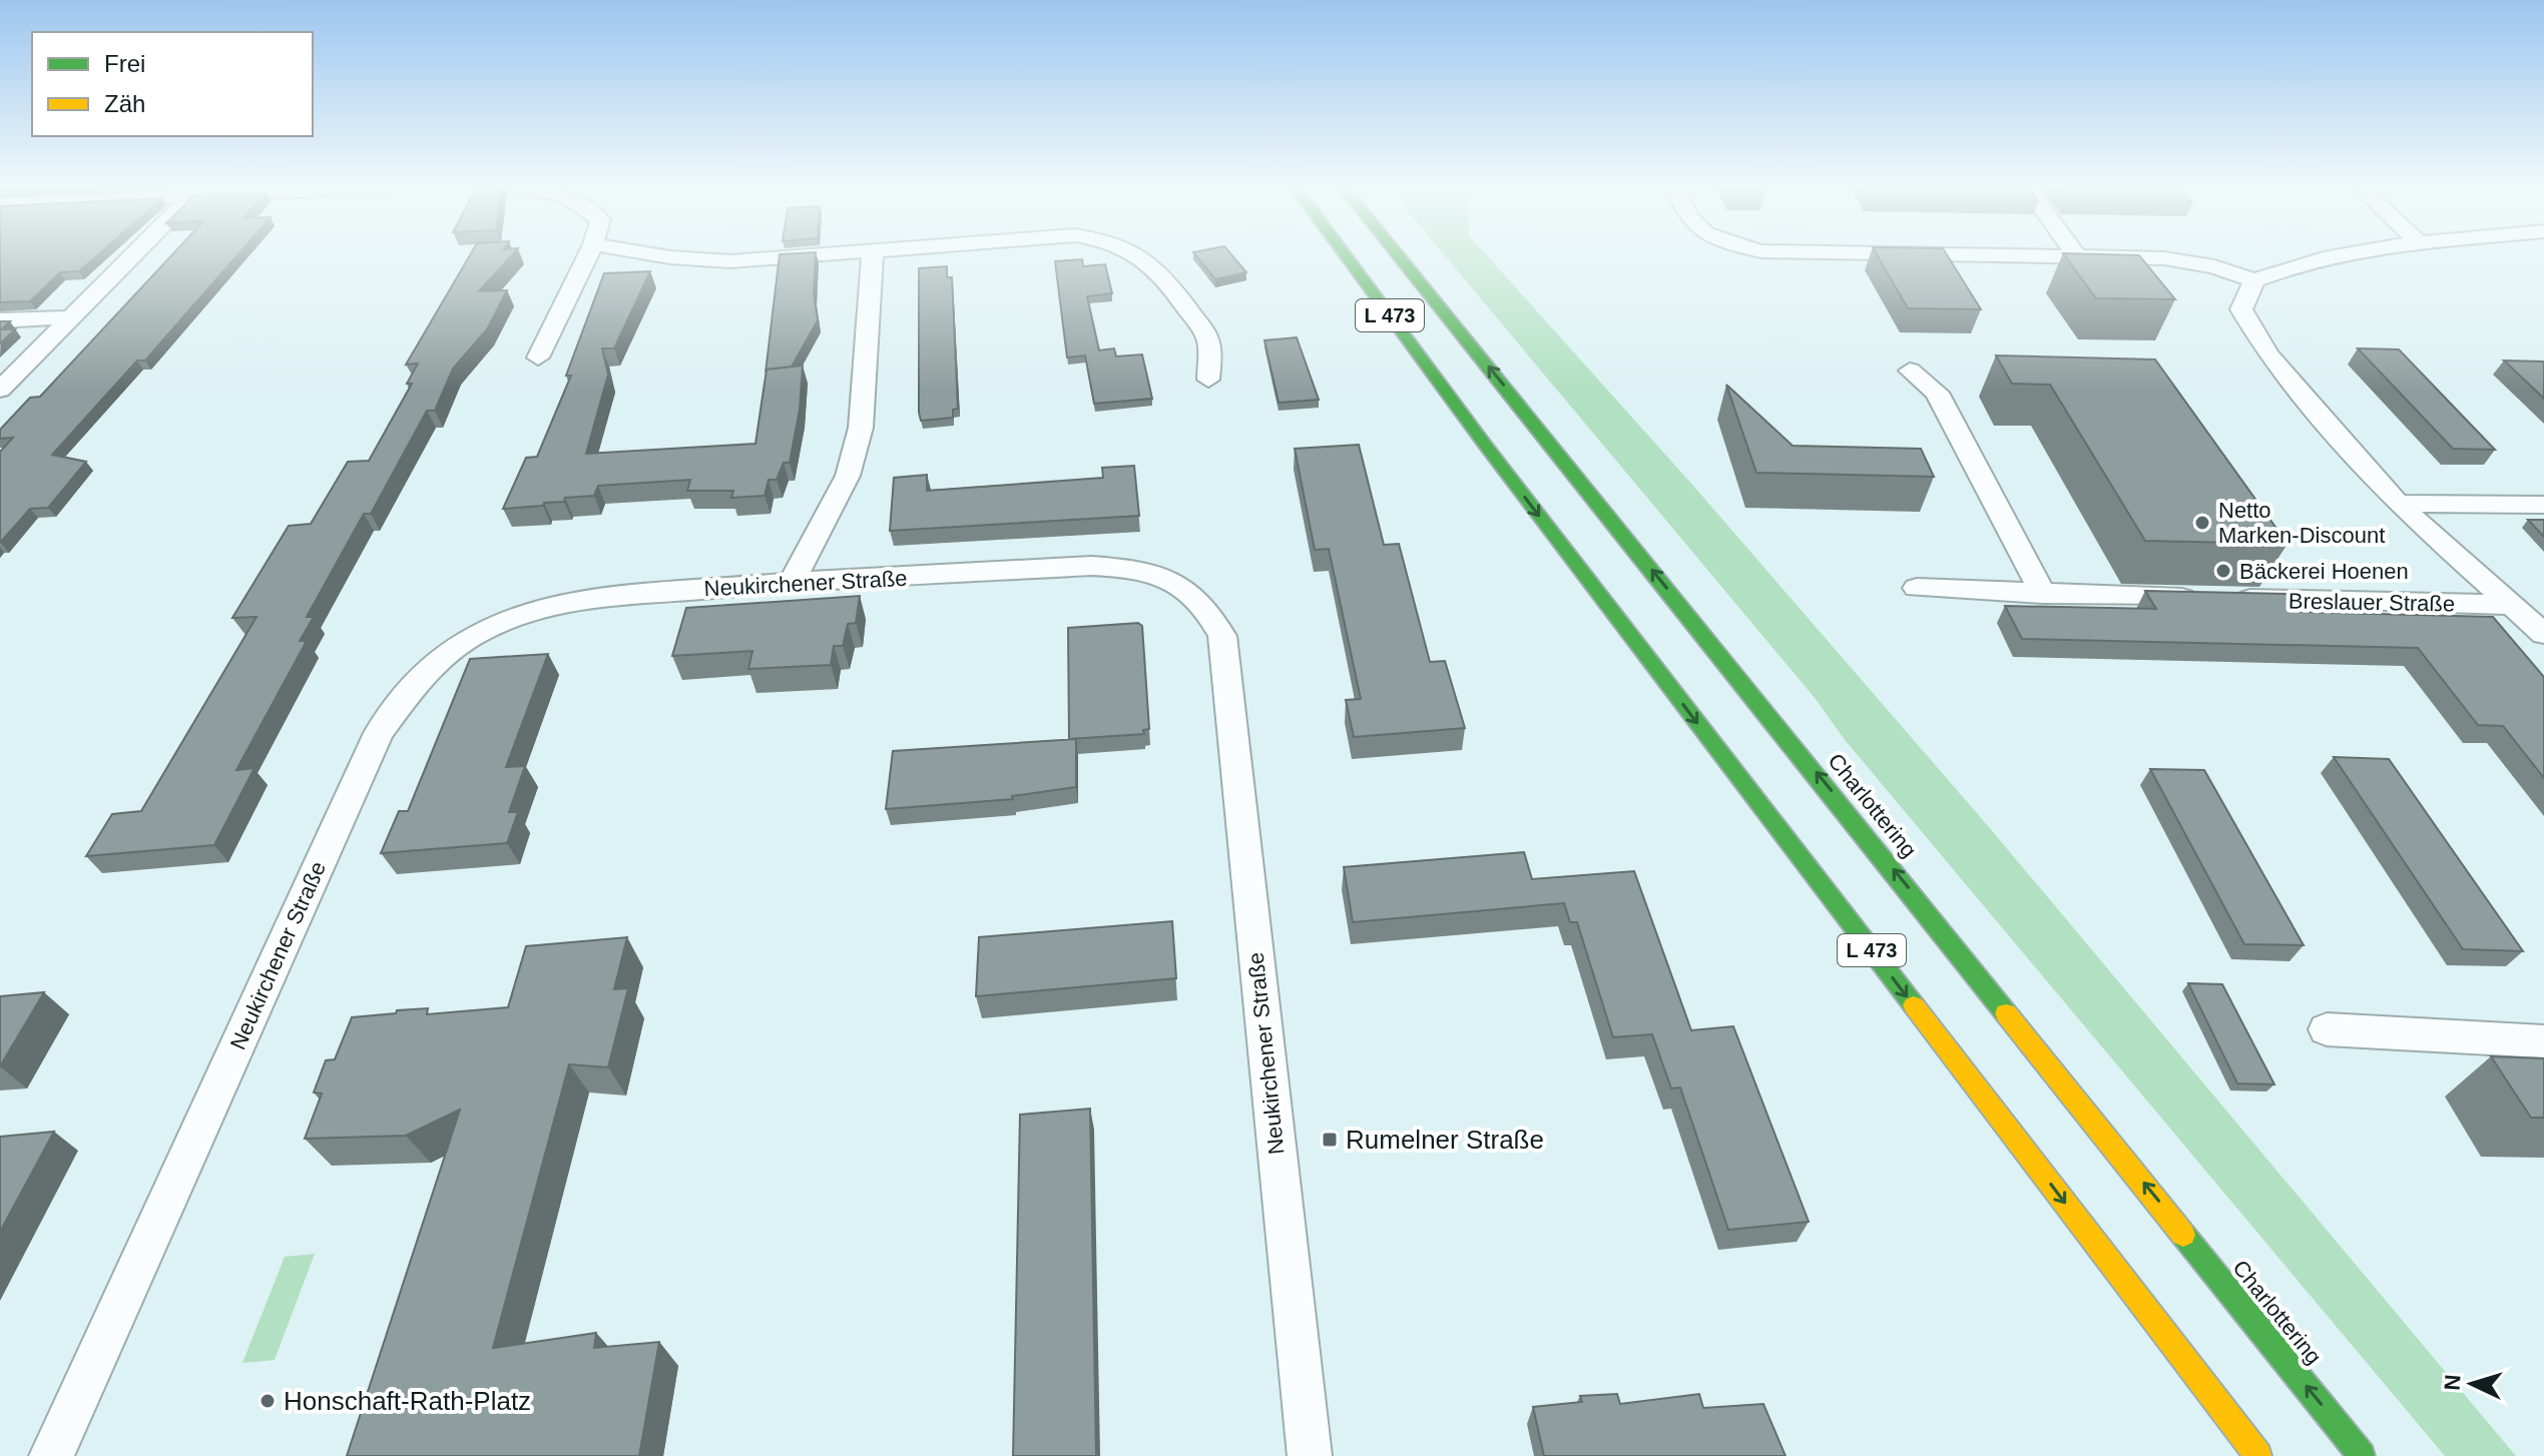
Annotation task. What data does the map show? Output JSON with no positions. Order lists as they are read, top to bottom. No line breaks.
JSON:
{"streets":{"highway":["L 473","Charlottering"],"street":["Neukirchener Straße","Breslauer Straße"]},"places":{"other":["Netto Marken-Discount","Bäckerei Hoenen","Honschaft-Rath-Platz"],"transit":["Rumelner Straße"]},"legend":["Frei","Zäh"],"north":"left"}
